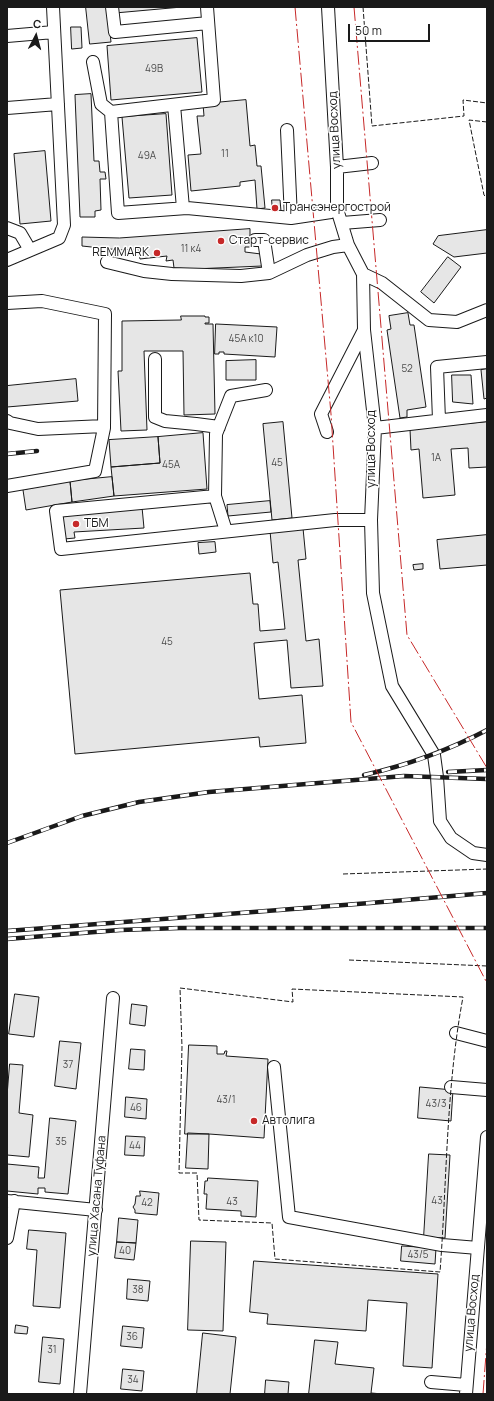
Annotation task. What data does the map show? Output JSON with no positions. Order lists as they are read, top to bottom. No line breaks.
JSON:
{"streets":{"street":["улица Восход","улица Хасана Туфана"]},"places":["Трансэнергострой","Старт-сервис","REMMARK","ТБМ","Автолига"],"house_numbers":["49В","11","49А","11 к4","45А к10","52","1А","45","45А","45","37","43/1","43/3","46","35","44","43","43","42","40","43/5","38","36","31","34"],"scale_bar":"50 m","north":"top"}
